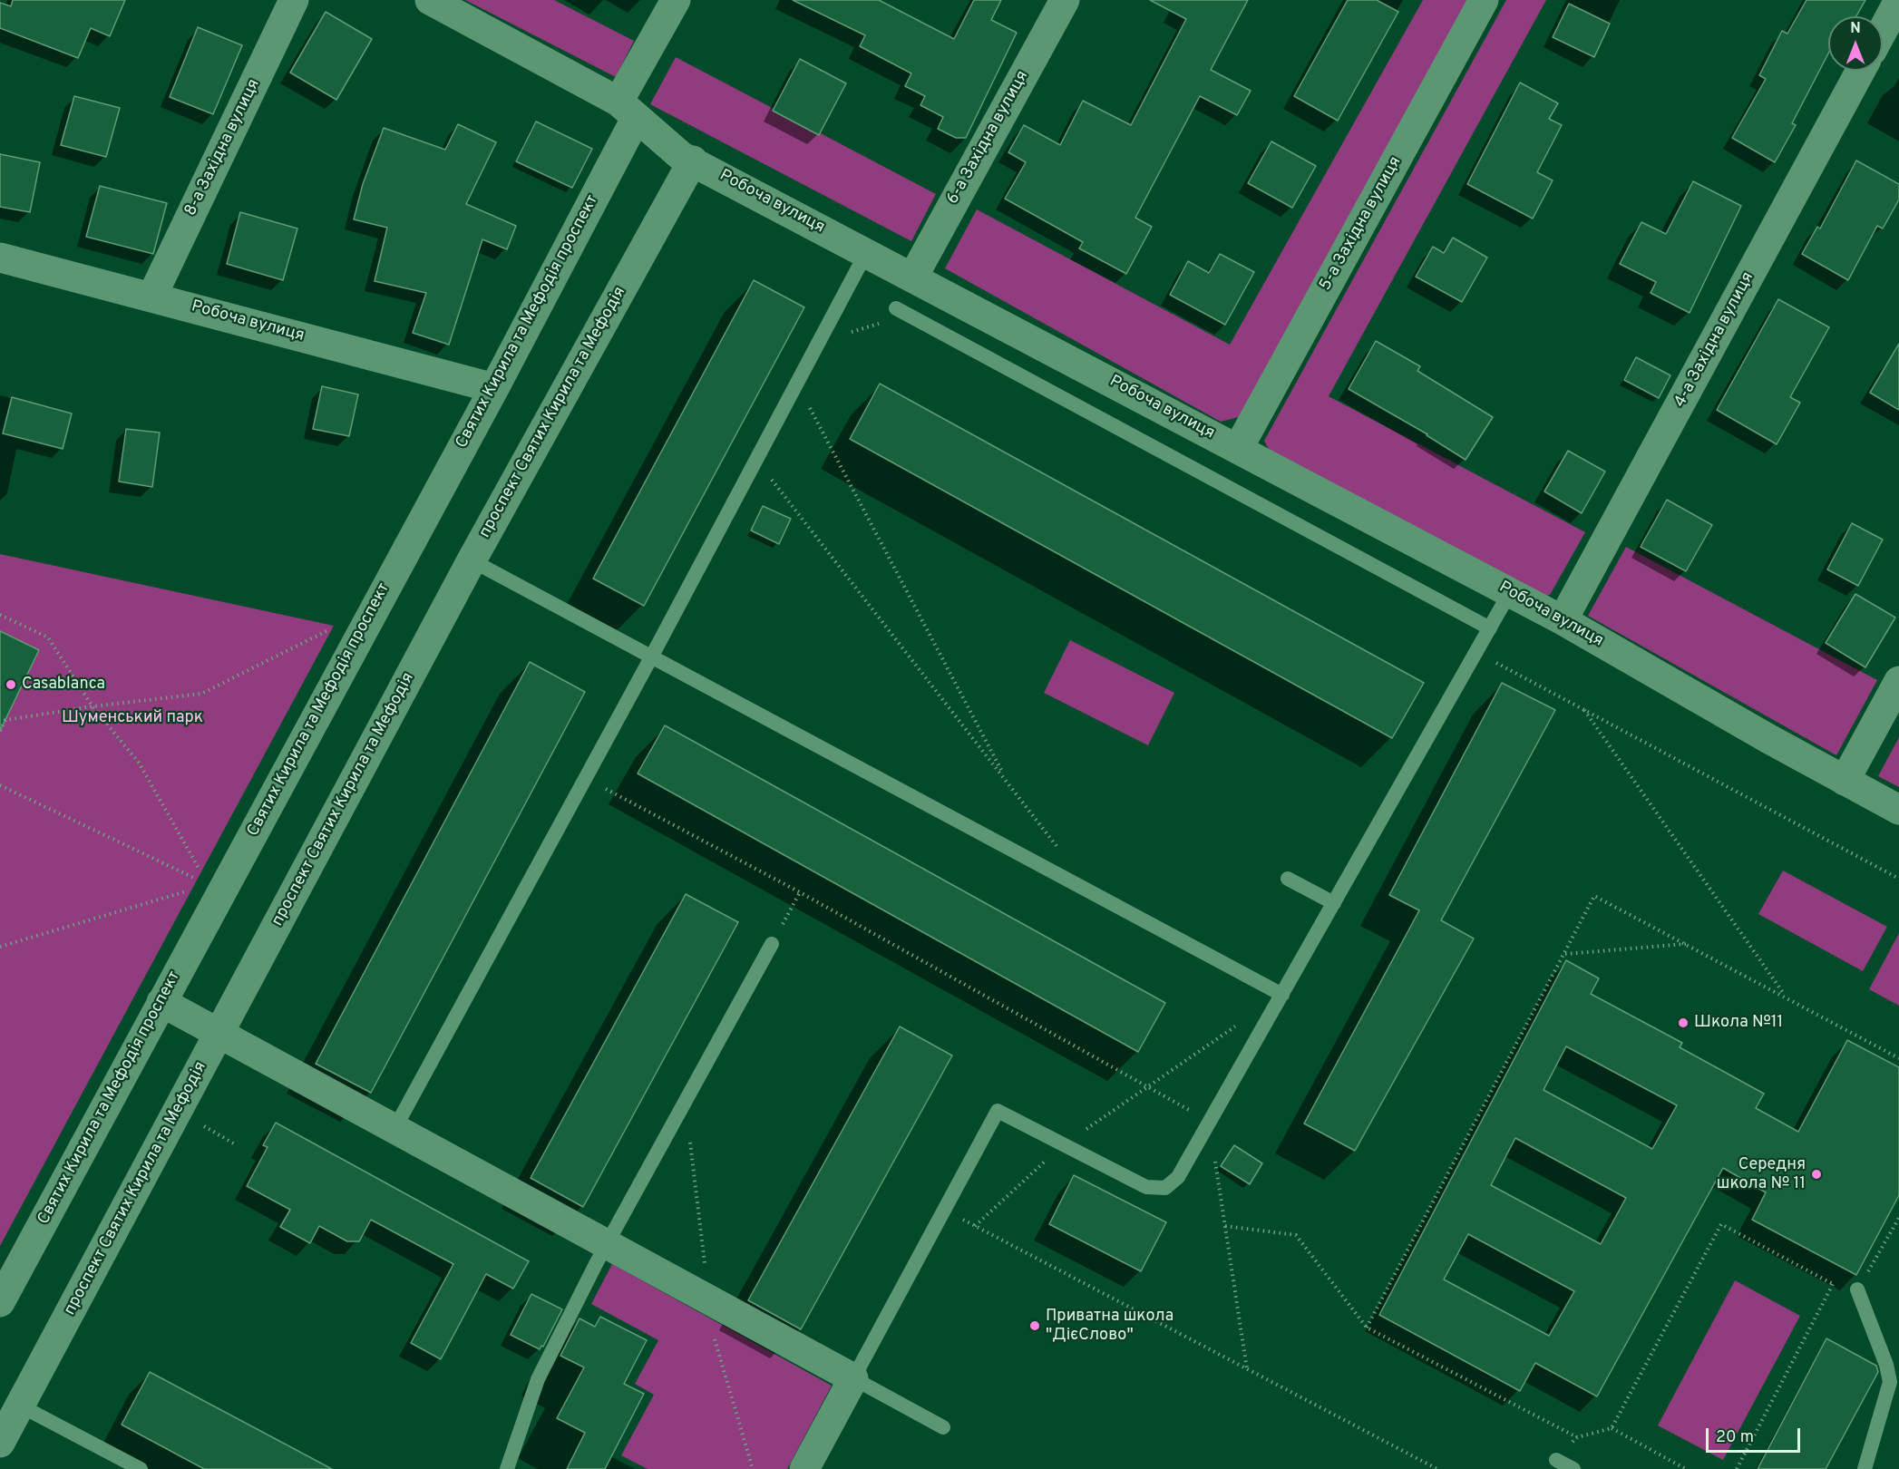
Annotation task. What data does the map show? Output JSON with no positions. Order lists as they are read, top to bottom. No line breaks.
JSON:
{"streets":{"street":["6-а Західна вулиця","8-а Західна вулиця","Робоча вулиця","5-а Західна вулиця","Святих Кирила та Мефодія проспект","4-а Західна вулиця","проспект Святих Кирила та Мефодія"]},"crossings":[["6-а Західна вулиця","Робоча вулиця"],["8-а Західна вулиця","Робоча вулиця"],["Робоча вулиця","5-а Західна вулиця"],["Робоча вулиця","Святих Кирила та Мефодія проспект"],["Робоча вулиця","4-а Західна вулиця"],["Робоча вулиця","проспект Святих Кирила та Мефодія"]],"parks":["Шуменський парк"],"places":["Casablanca","Школа №11","Середня школа № 11","Приватна школа \"ДієСлово\""],"scale_bar":"20 m","north":"top"}
